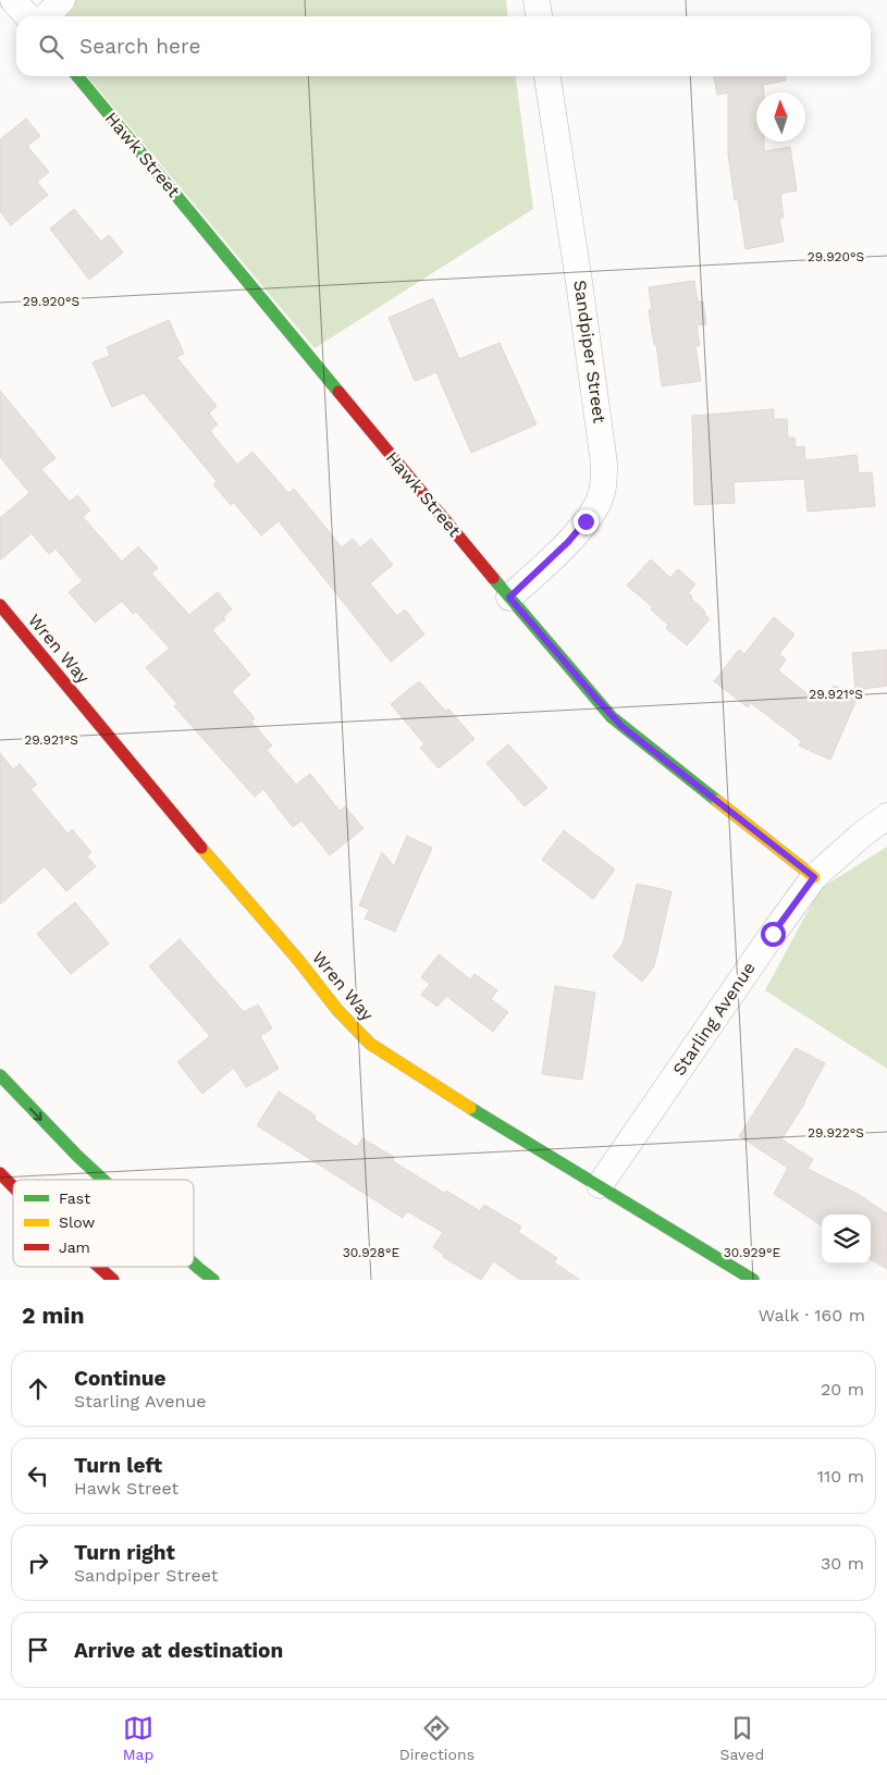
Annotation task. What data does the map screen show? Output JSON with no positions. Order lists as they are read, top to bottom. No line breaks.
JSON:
{"streets":{"main road":["Hawk Street","Wren Way"],"street":["Sandpiper Street","Starling Avenue"]},"crossings":[["Hawk Street","Sandpiper Street"],["Hawk Street","Starling Avenue"],["Wren Way","Starling Avenue"]],"legend":["Fast","Slow","Jam"],"north":"top","page":{"search":"Search here","heading":["2 min","Walk · 160 m"],"list":[["Continue","Starling Avenue","20 m"],["Turn left","Hawk Street","110 m"],["Turn right","Sandpiper Street","30 m"],"Arrive at destination"],"nav":["Map","Directions","Saved"]},"coordinates":["29.920°S","29.921°S","29.922°S","30.928°E","30.929°E"]}
